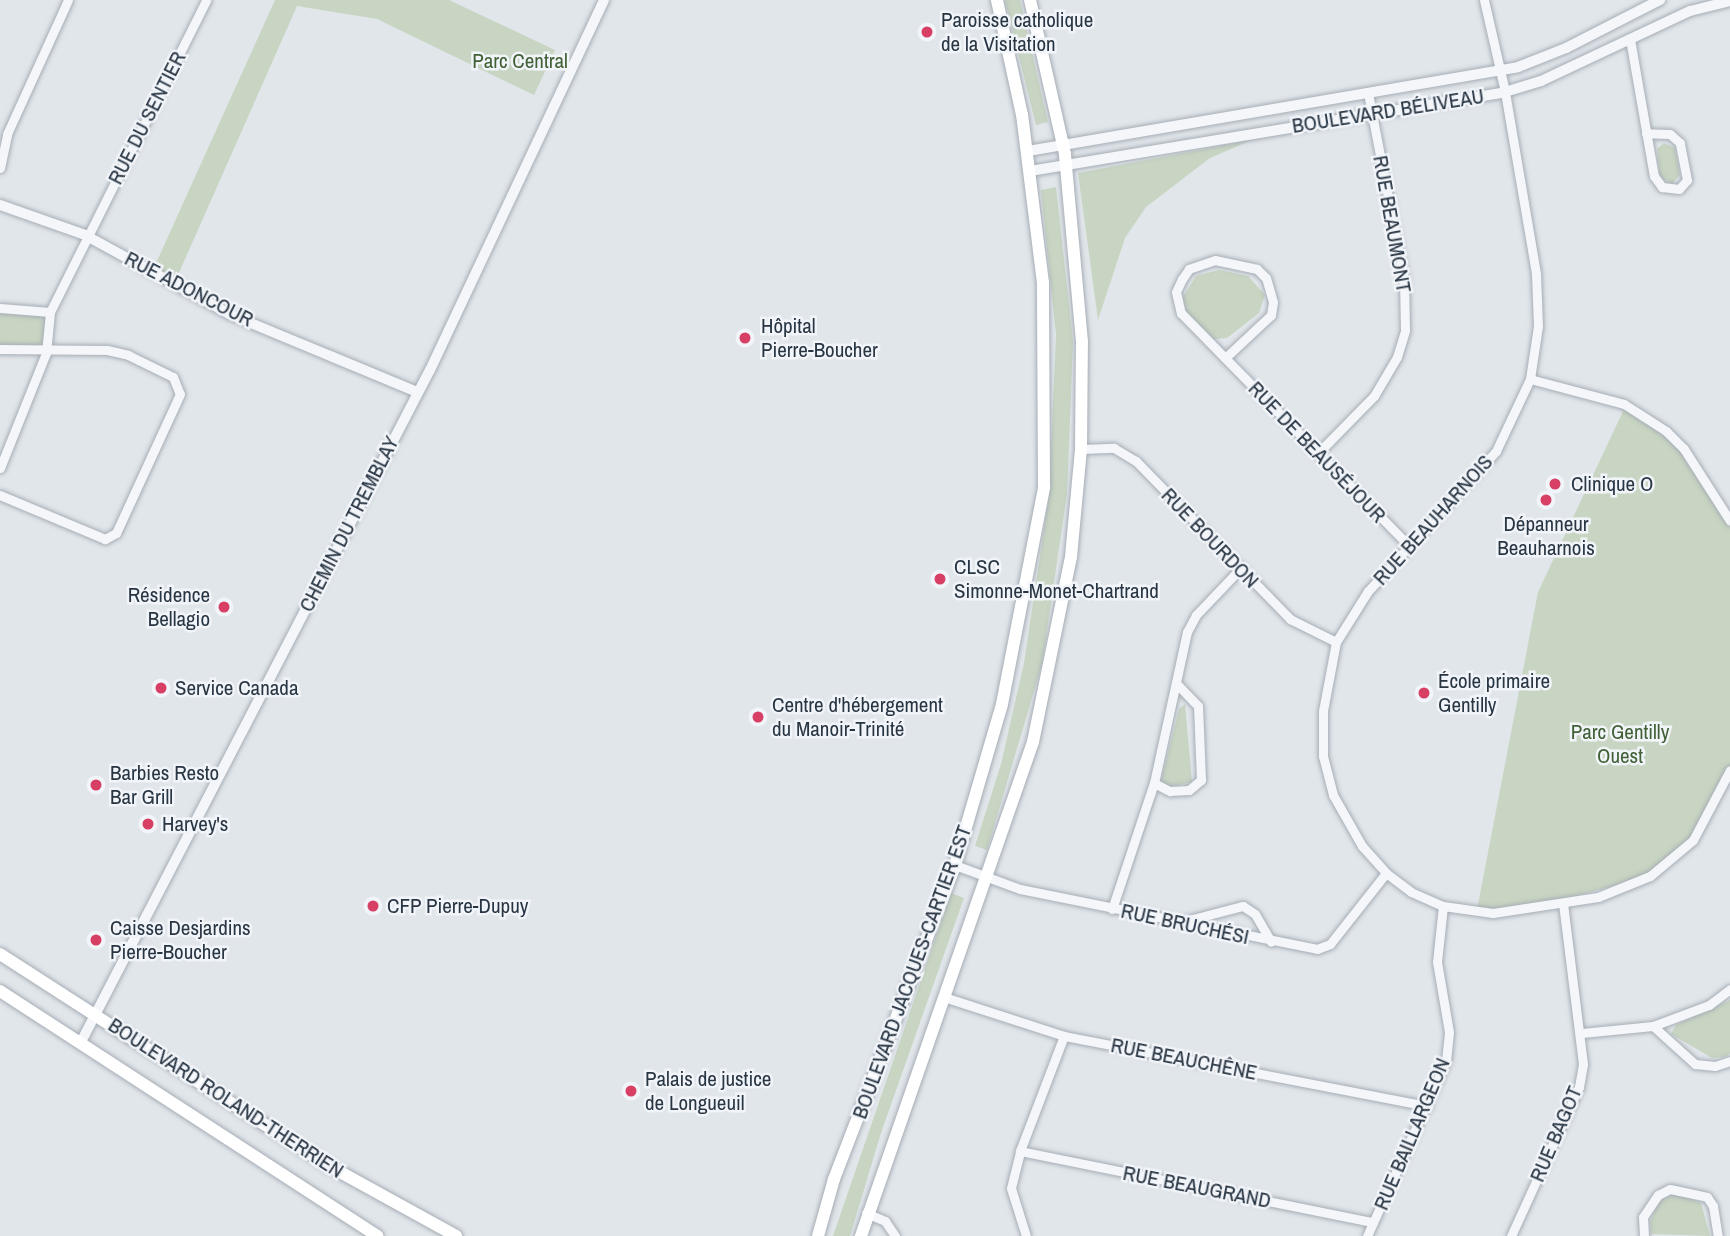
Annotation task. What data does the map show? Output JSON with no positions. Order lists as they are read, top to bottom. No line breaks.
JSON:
{"streets":{"main road":["BOULEVARD JACQUES-CARTIER EST","BOULEVARD ROLAND-THERRIEN"],"street":["BOULEVARD BÉLIVEAU","RUE DU SENTIER","RUE BEAUMONT","RUE ADONCOUR","RUE DE BEAUSÉJOUR","RUE BEAUHARNOIS","CHEMIN DU TREMBLAY","RUE BOURDON","RUE BRUCHÉSI","RUE BEAUCHÊNE","RUE BAILLARGEON","RUE BAGOT","RUE BEAUGRAND"]},"crossings":[["BOULEVARD BÉLIVEAU","RUE BEAUMONT"],["BOULEVARD BÉLIVEAU","RUE BEAUHARNOIS"],["BOULEVARD BÉLIVEAU","BOULEVARD JACQUES-CARTIER EST"],["RUE DU SENTIER","RUE ADONCOUR"],["RUE BEAUMONT","RUE DE BEAUSÉJOUR"],["RUE ADONCOUR","CHEMIN DU TREMBLAY"],["RUE DE BEAUSÉJOUR","RUE BEAUHARNOIS"],["RUE BEAUHARNOIS","RUE BOURDON"],["RUE BEAUHARNOIS","RUE BRUCHÉSI"],["RUE BEAUHARNOIS","RUE BAILLARGEON"],["RUE BEAUHARNOIS","RUE BAGOT"],["CHEMIN DU TREMBLAY","BOULEVARD ROLAND-THERRIEN"],["RUE BOURDON","BOULEVARD JACQUES-CARTIER EST"],["RUE BRUCHÉSI","BOULEVARD JACQUES-CARTIER EST"],["BOULEVARD JACQUES-CARTIER EST","RUE BEAUCHÊNE"],["RUE BEAUCHÊNE","RUE BAILLARGEON"],["RUE BAILLARGEON","RUE BEAUGRAND"]],"parks":["Parc Central","Parc Gentilly Ouest"],"places":["Paroisse catholique de la Visitation","Hôpital Pierre-Boucher","Clinique O","Dépanneur Beauharnois","CLSC Simonne-Monet-Chartrand","Résidence Bellagio","Service Canada","École primaire Gentilly","Centre d'hébergement du Manoir-Trinité","Barbies Resto Bar Grill","Harvey's","CFP Pierre-Dupuy","Caisse Desjardins Pierre-Boucher","Palais de justice de Longueuil"]}
